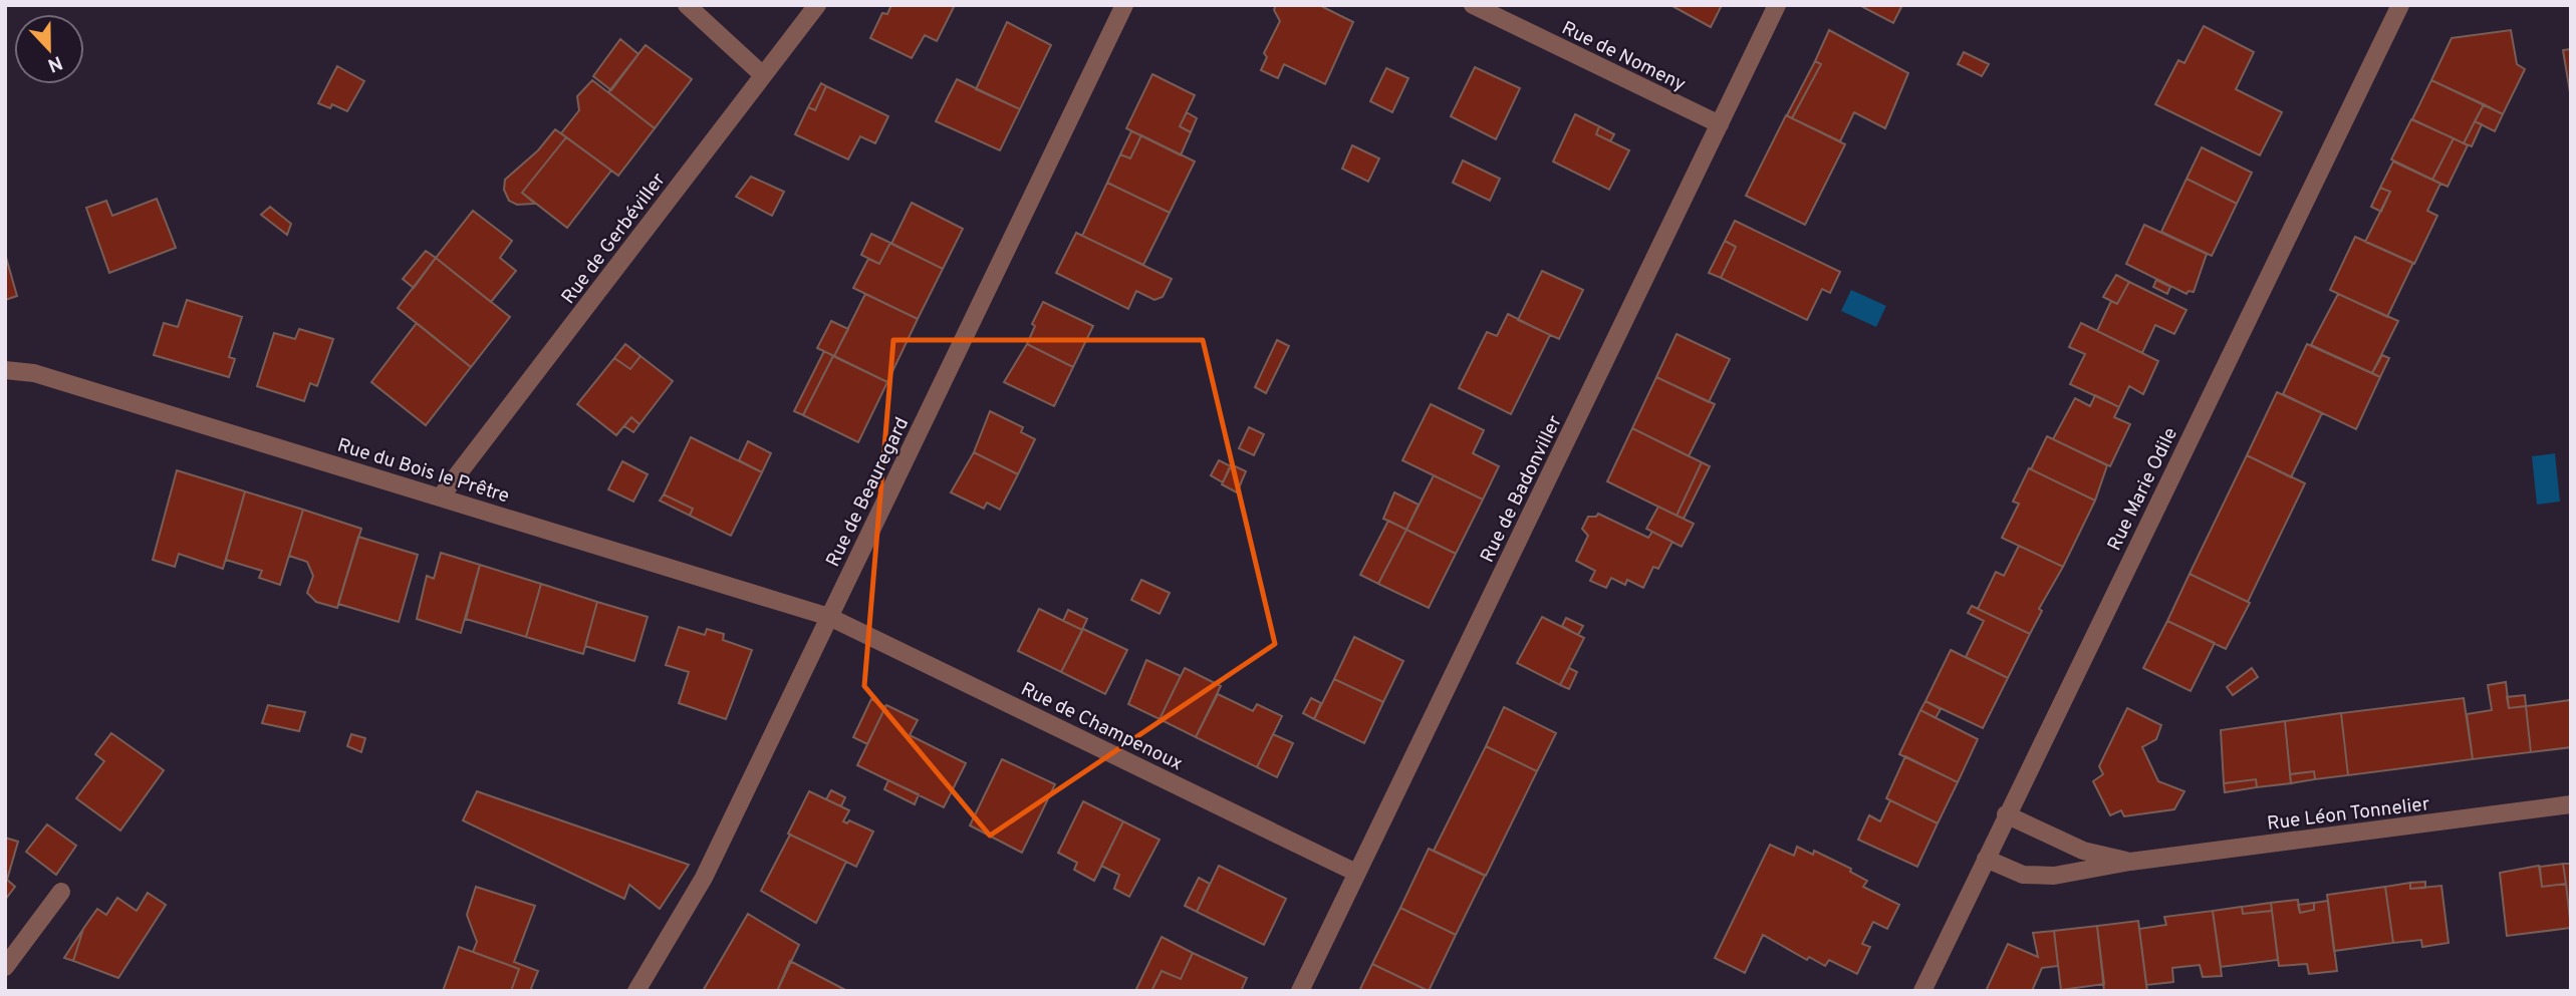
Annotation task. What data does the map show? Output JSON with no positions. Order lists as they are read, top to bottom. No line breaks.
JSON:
{"streets":{"street":["Rue de Nomeny","Rue de Gerbéviller","Rue du Bois le Prêtre","Rue de Badonviller","Rue Marie Odile","Rue de Beauregard","Rue de Champenoux","Rue Léon Tonnelier"]},"crossings":[["Rue de Nomeny","Rue de Badonviller"],["Rue de Gerbéviller","Rue du Bois le Prêtre"],["Rue du Bois le Prêtre","Rue de Beauregard"],["Rue du Bois le Prêtre","Rue de Champenoux"],["Rue de Badonviller","Rue de Champenoux"],["Rue Marie Odile","Rue Léon Tonnelier"],["Rue de Beauregard","Rue de Champenoux"]],"north":"bottom"}
